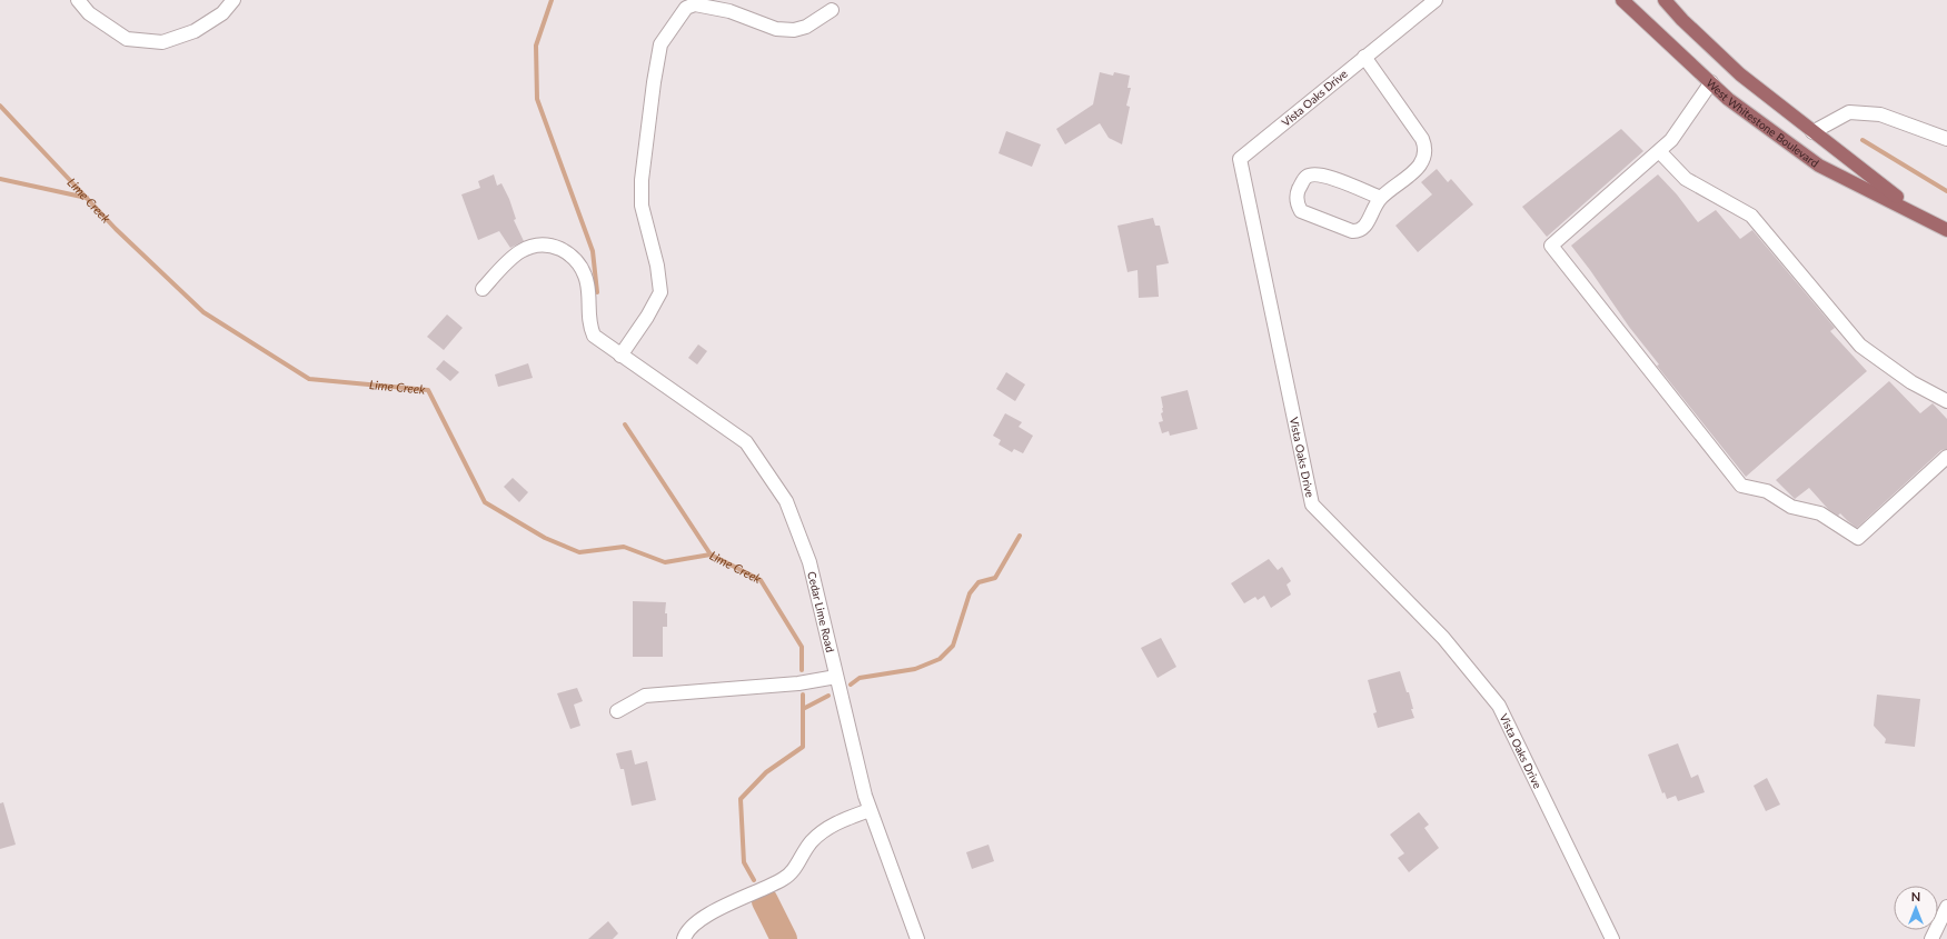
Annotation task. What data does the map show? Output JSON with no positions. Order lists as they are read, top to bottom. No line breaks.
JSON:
{"streets":{"main road":["West Whitestone Boulevard"],"street":["Vista Oaks Drive","Cedar Lime Road"]},"water":["Lime Creek"],"north":"top"}
